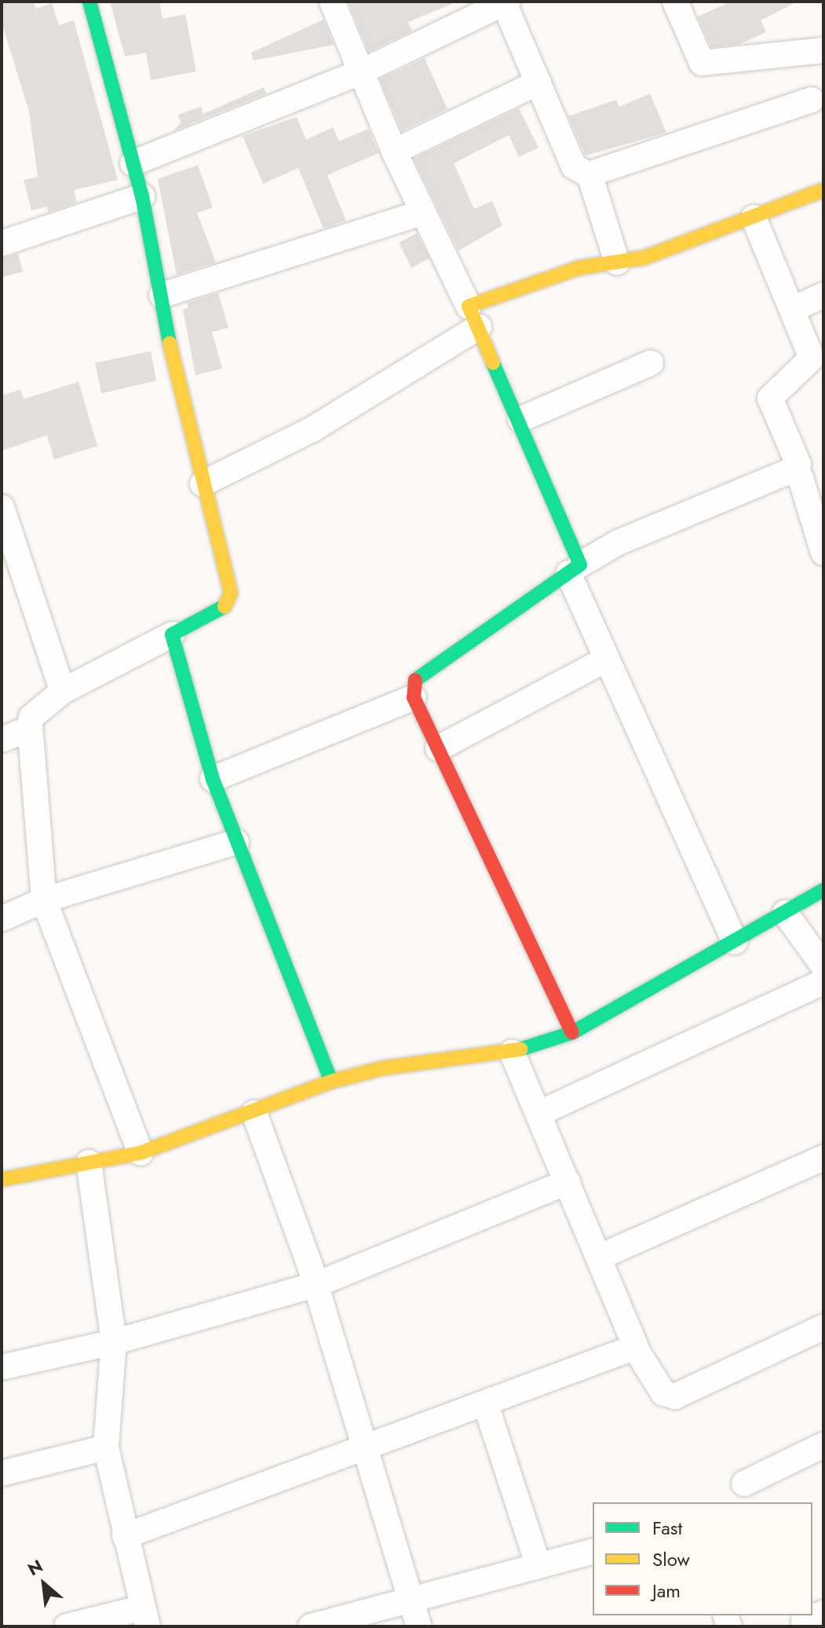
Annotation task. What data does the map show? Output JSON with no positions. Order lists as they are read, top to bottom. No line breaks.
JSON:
{"legend":["Fast","Slow","Jam"],"north":"top left"}
